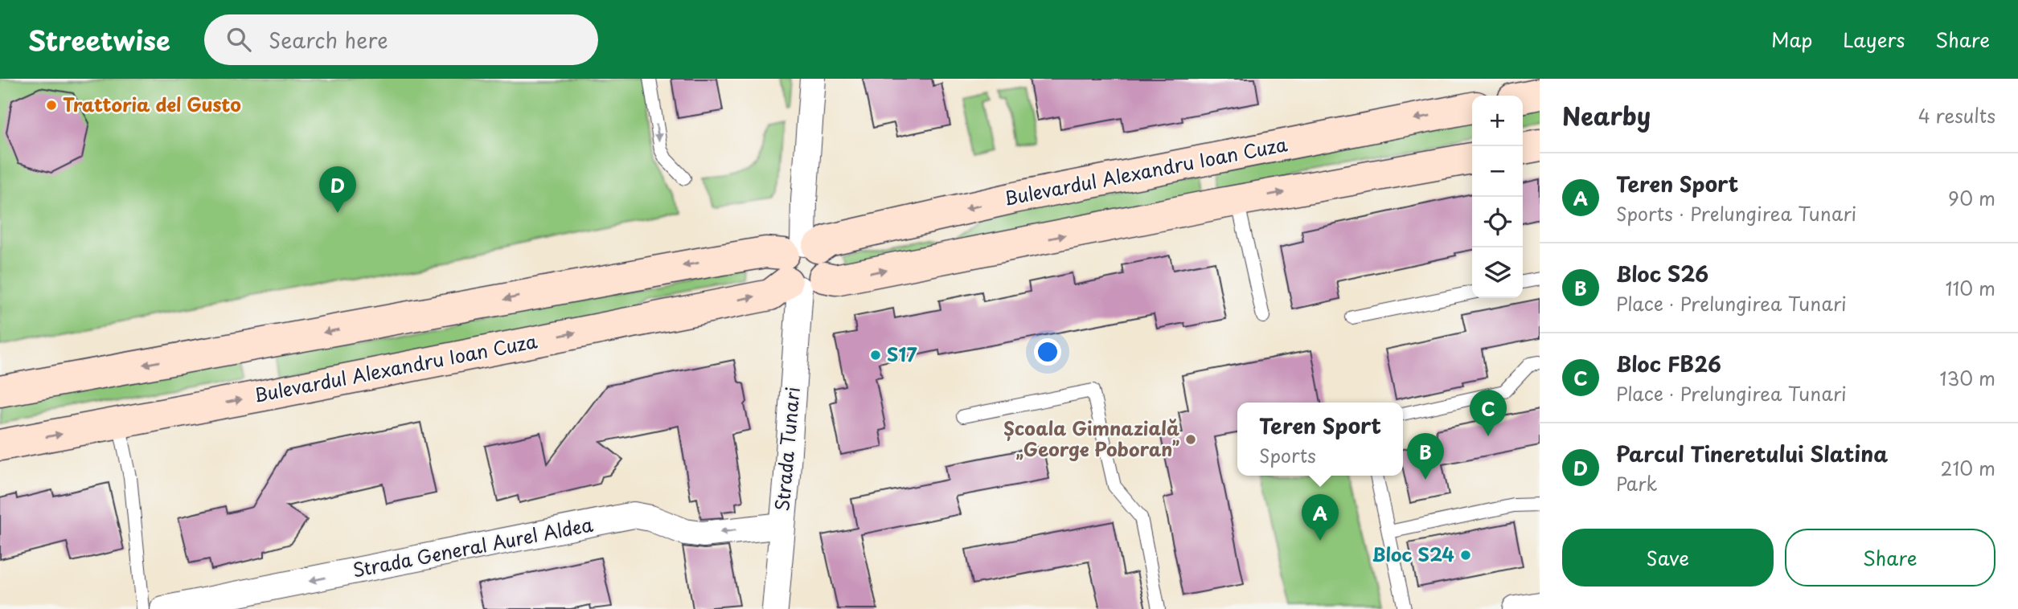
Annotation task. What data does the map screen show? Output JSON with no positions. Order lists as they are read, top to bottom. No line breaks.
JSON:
{"streets":{"main road":["Bulevardul Alexandru Ioan Cuza"],"street":["Strada Tunari","Strada General Aurel Aldea"]},"crossings":[["Bulevardul Alexandru Ioan Cuza","Strada Tunari"],["Strada Tunari","Strada General Aurel Aldea"]],"one_way":["Strada General Aurel Aldea"],"places":["Trattoria del Gusto","S17","Școala Gimnazială „George Poboran”","Bloc S24"],"page":{"header":"Streetwise","search":"Search here","nav":["Map","Layers","Share"],"heading":["Nearby","4 results"],"map_buttons":["+","−"],"list":[{"mark":"A","name":"Teren Sport","note":"Sports · Prelungirea Tunari","value":"90 m"},{"mark":"B","name":"Bloc S26","note":"Place · Prelungirea Tunari","value":"110 m"},{"mark":"C","name":"Bloc FB26","note":"Place · Prelungirea Tunari","value":"130 m"},{"mark":"D","name":"Parcul Tineretului Slatina","note":"Park","value":"210 m"}],"pins":["D","C","B","A"],"popup":["Teren Sport","Sports"],"buttons":["Save","Share"]}}
